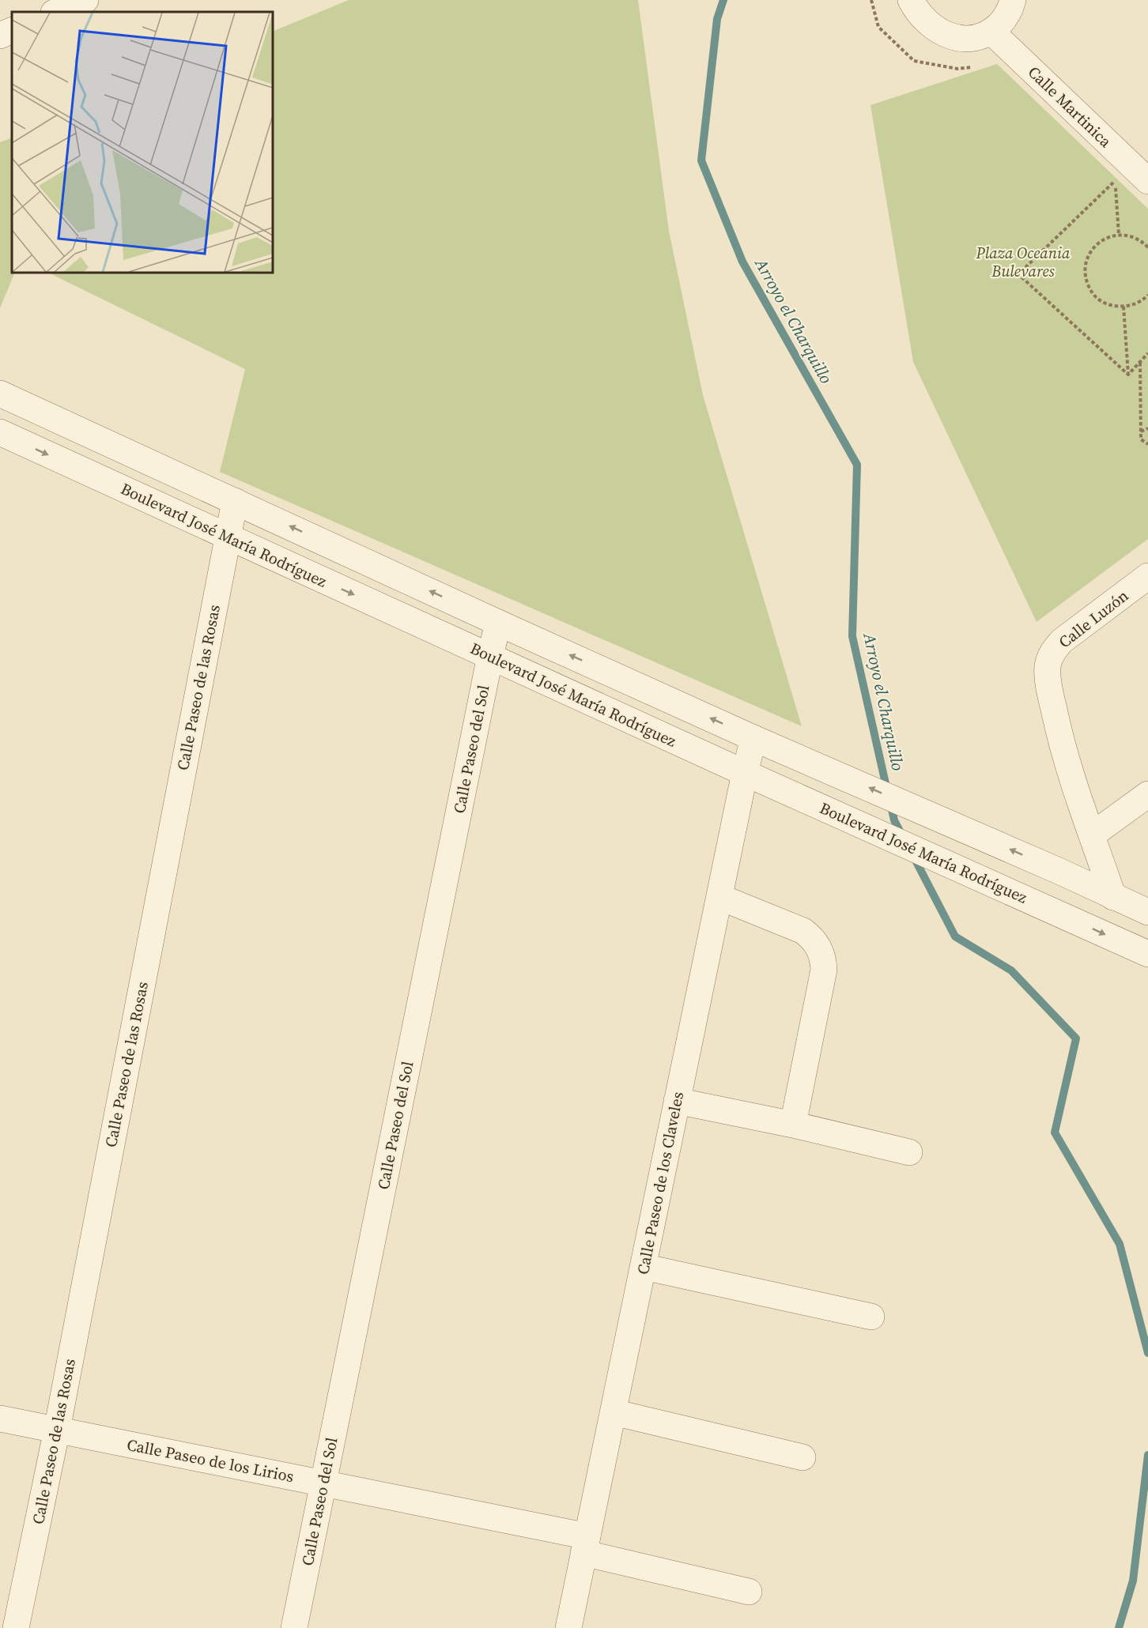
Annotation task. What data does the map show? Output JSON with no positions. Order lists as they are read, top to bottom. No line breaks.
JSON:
{"streets":{"street":["Calle Martinica","Boulevard José María Rodríguez","Calle Luzón","Calle Paseo de las Rosas","Calle Paseo del Sol","Calle Paseo de los Claveles","Calle Paseo de los Lirios"]},"crossings":[["Boulevard José María Rodríguez","Calle Paseo de las Rosas"],["Boulevard José María Rodríguez","Calle Paseo del Sol"],["Boulevard José María Rodríguez","Calle Paseo de los Claveles"],["Calle Paseo de las Rosas","Calle Paseo de los Lirios"],["Calle Paseo del Sol","Calle Paseo de los Lirios"],["Calle Paseo de los Claveles","Calle Paseo de los Lirios"]],"water":["Arroyo el Charquillo"],"parks":["Plaza Oceania Bulevares"]}
